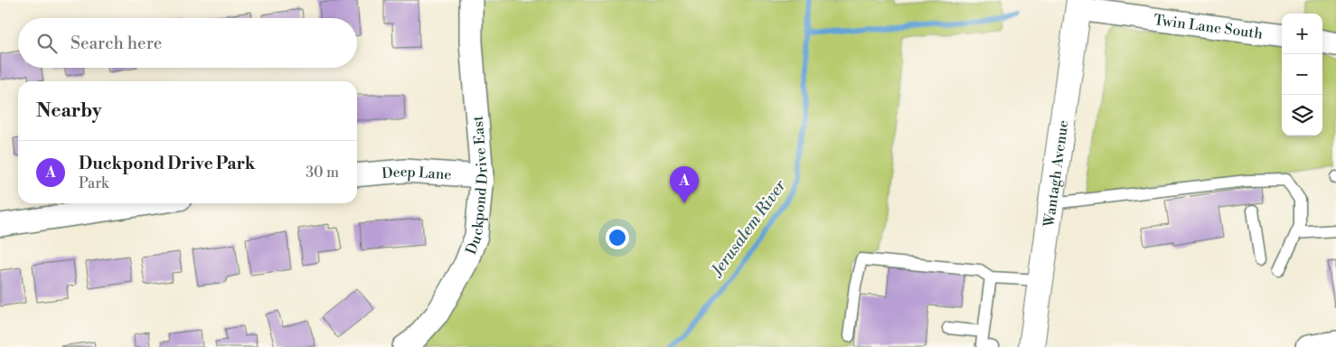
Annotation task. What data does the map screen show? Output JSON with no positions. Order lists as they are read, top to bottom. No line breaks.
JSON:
{"streets":{"main road":["Wantagh Avenue"],"street":["Twin Lane South","Deep Lane","Duckpond Drive East"]},"crossings":[["Twin Lane South","Wantagh Avenue"],["Deep Lane","Duckpond Drive East"]],"water":["Jerusalem River"],"page":{"map_buttons":["+","−"],"search":"Search here","heading":"Nearby","list":[{"mark":"A","name":"Duckpond Drive Park","note":"Park","value":"30 m"}],"pins":"A"}}
